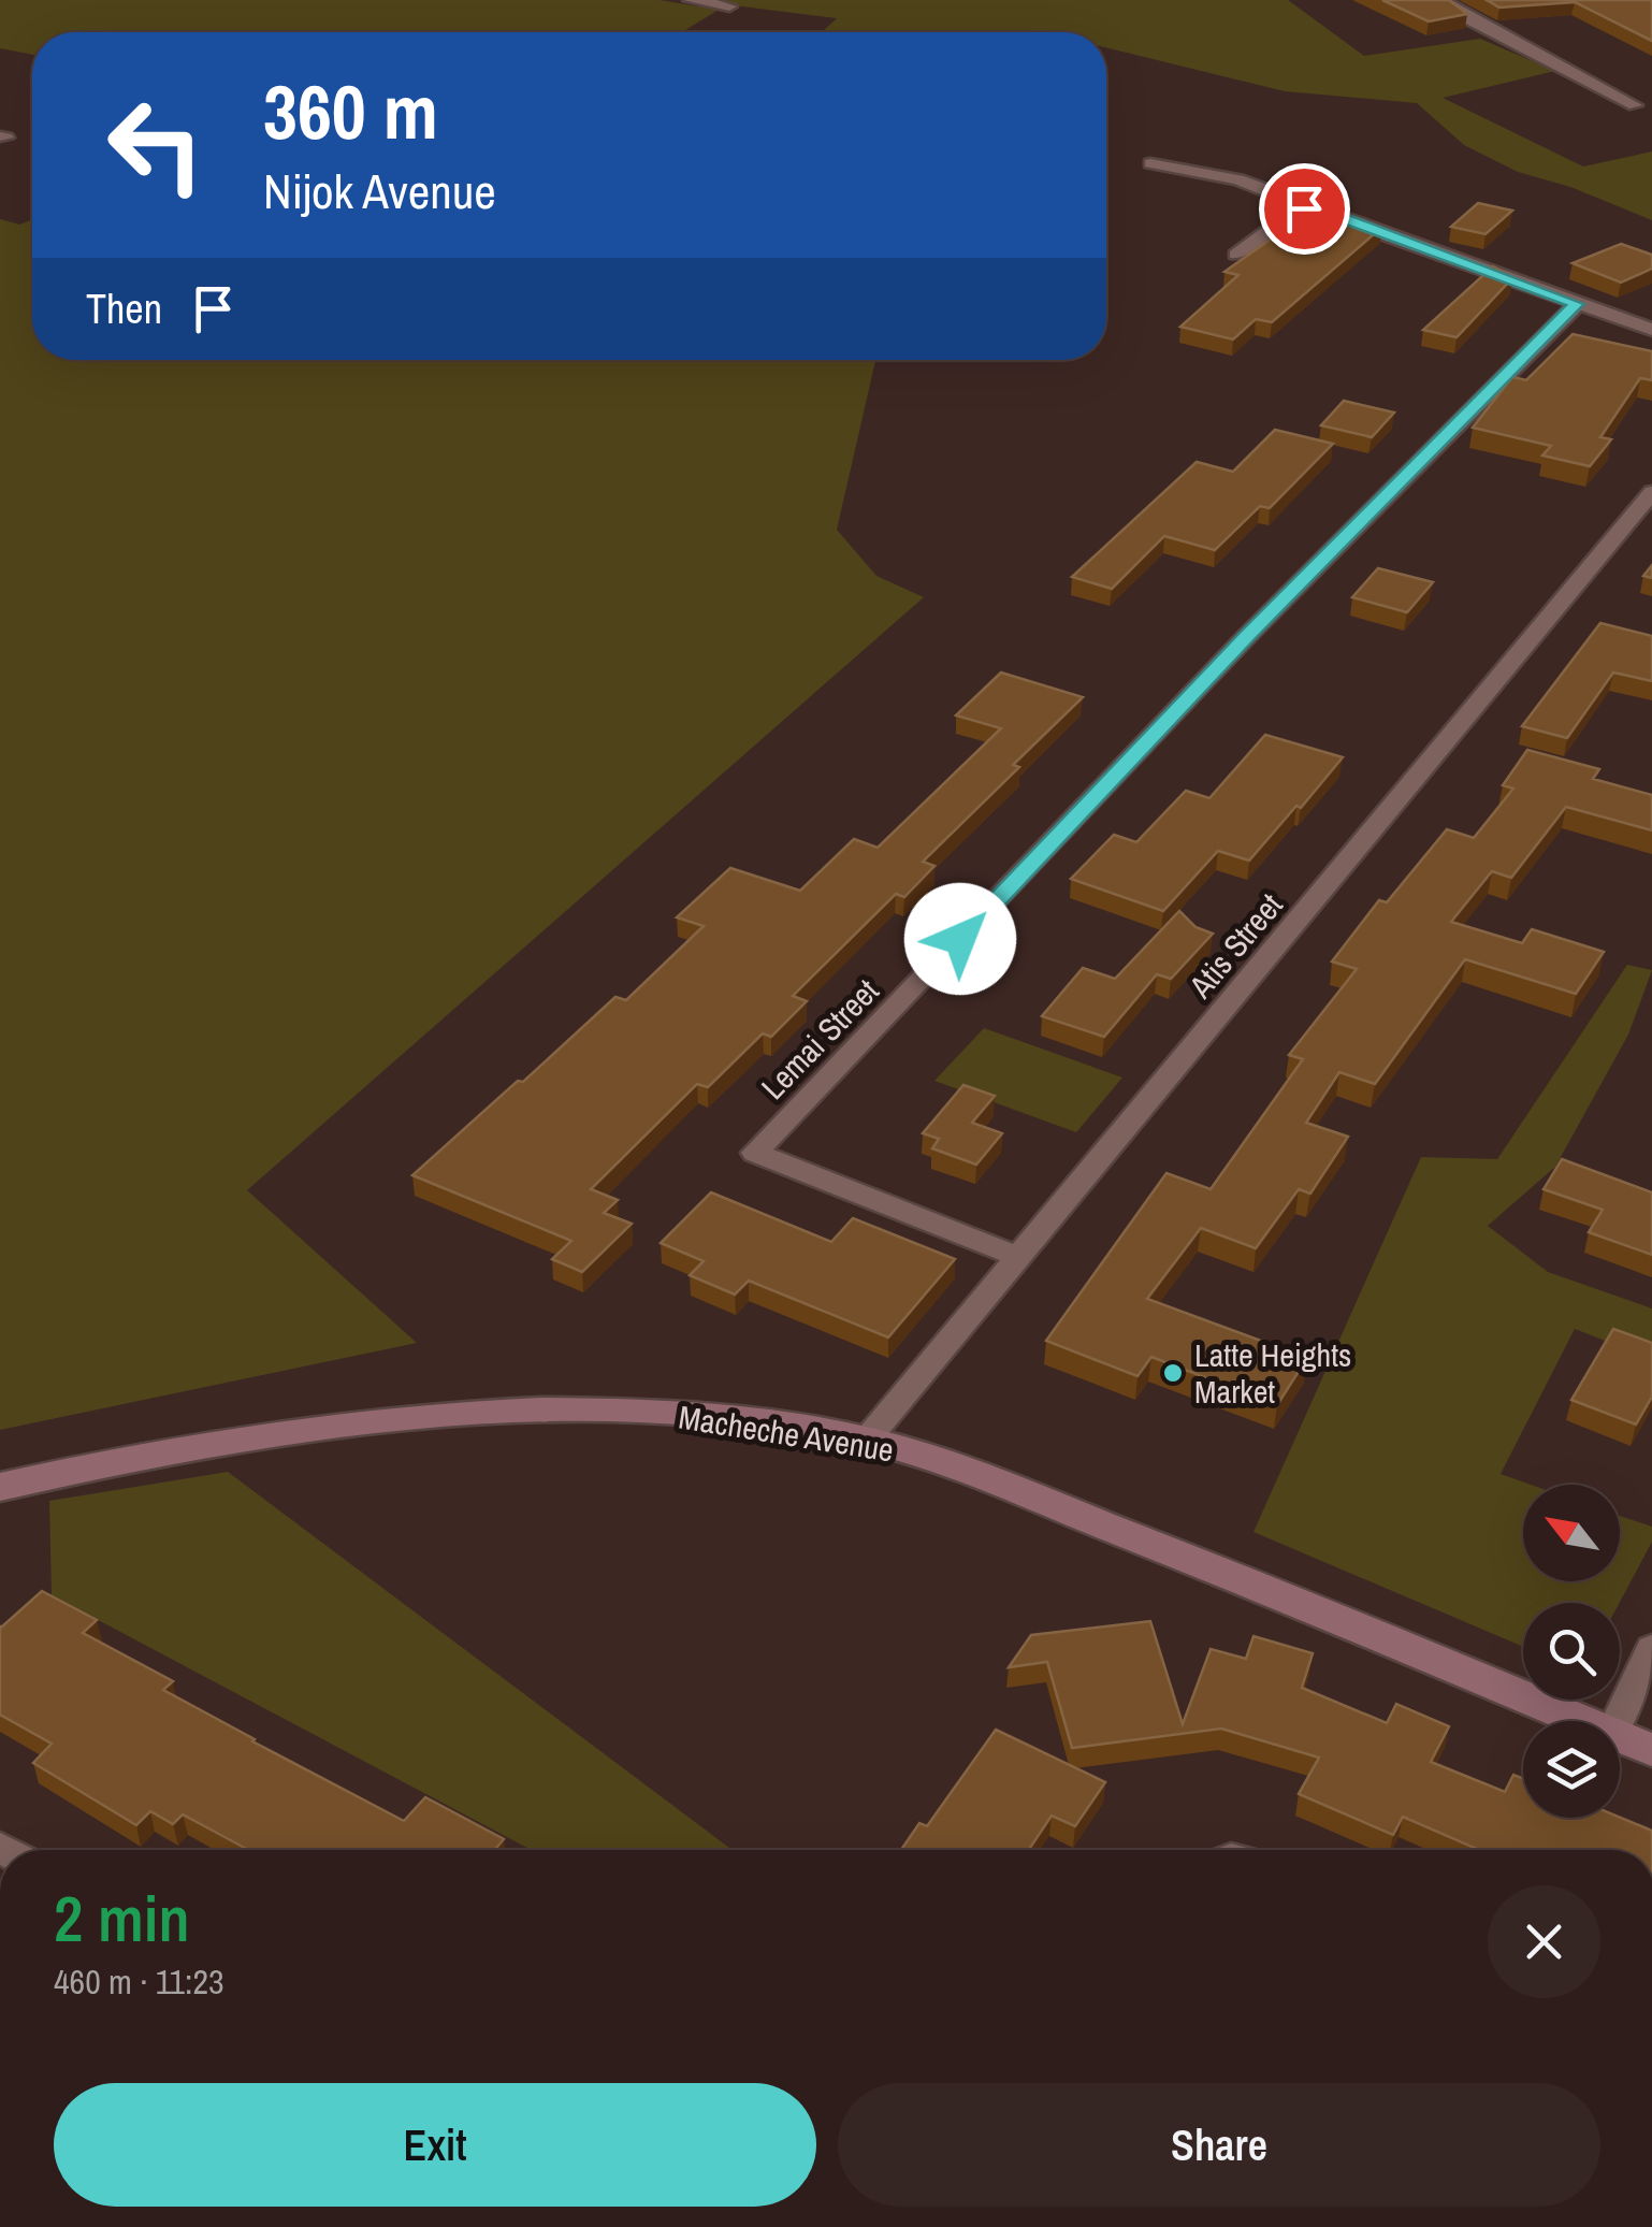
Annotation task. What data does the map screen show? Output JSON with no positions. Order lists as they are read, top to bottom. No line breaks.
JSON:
{"streets":{"main road":["Macheche Avenue"],"street":["Atis Street","Lemai Street"]},"crossings":[["Atis Street","Lemai Street"],["Atis Street","Macheche Avenue"]],"places":["Latte Heights Market"],"north":"top left","page":{"turn":["360 m","Nijok Avenue"],"then":"Then","heading":["2 min","460 m · 11:23"],"buttons":["Exit","Share"]}}
